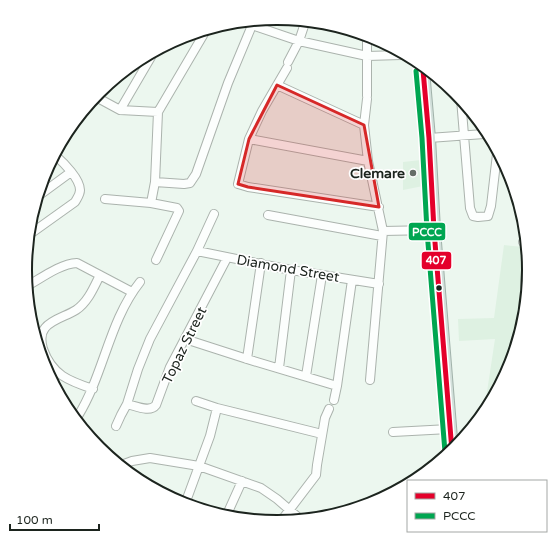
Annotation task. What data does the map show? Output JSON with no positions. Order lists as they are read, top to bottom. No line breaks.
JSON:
{"streets":{"street":["Diamond Street","Topaz Street"]},"crossings":[["Diamond Street","Topaz Street"]],"places":["Clemare"],"lines":["transit line PCCC","transit line 407"],"legend":["407","PCCC"],"scale_bar":"100 m"}
